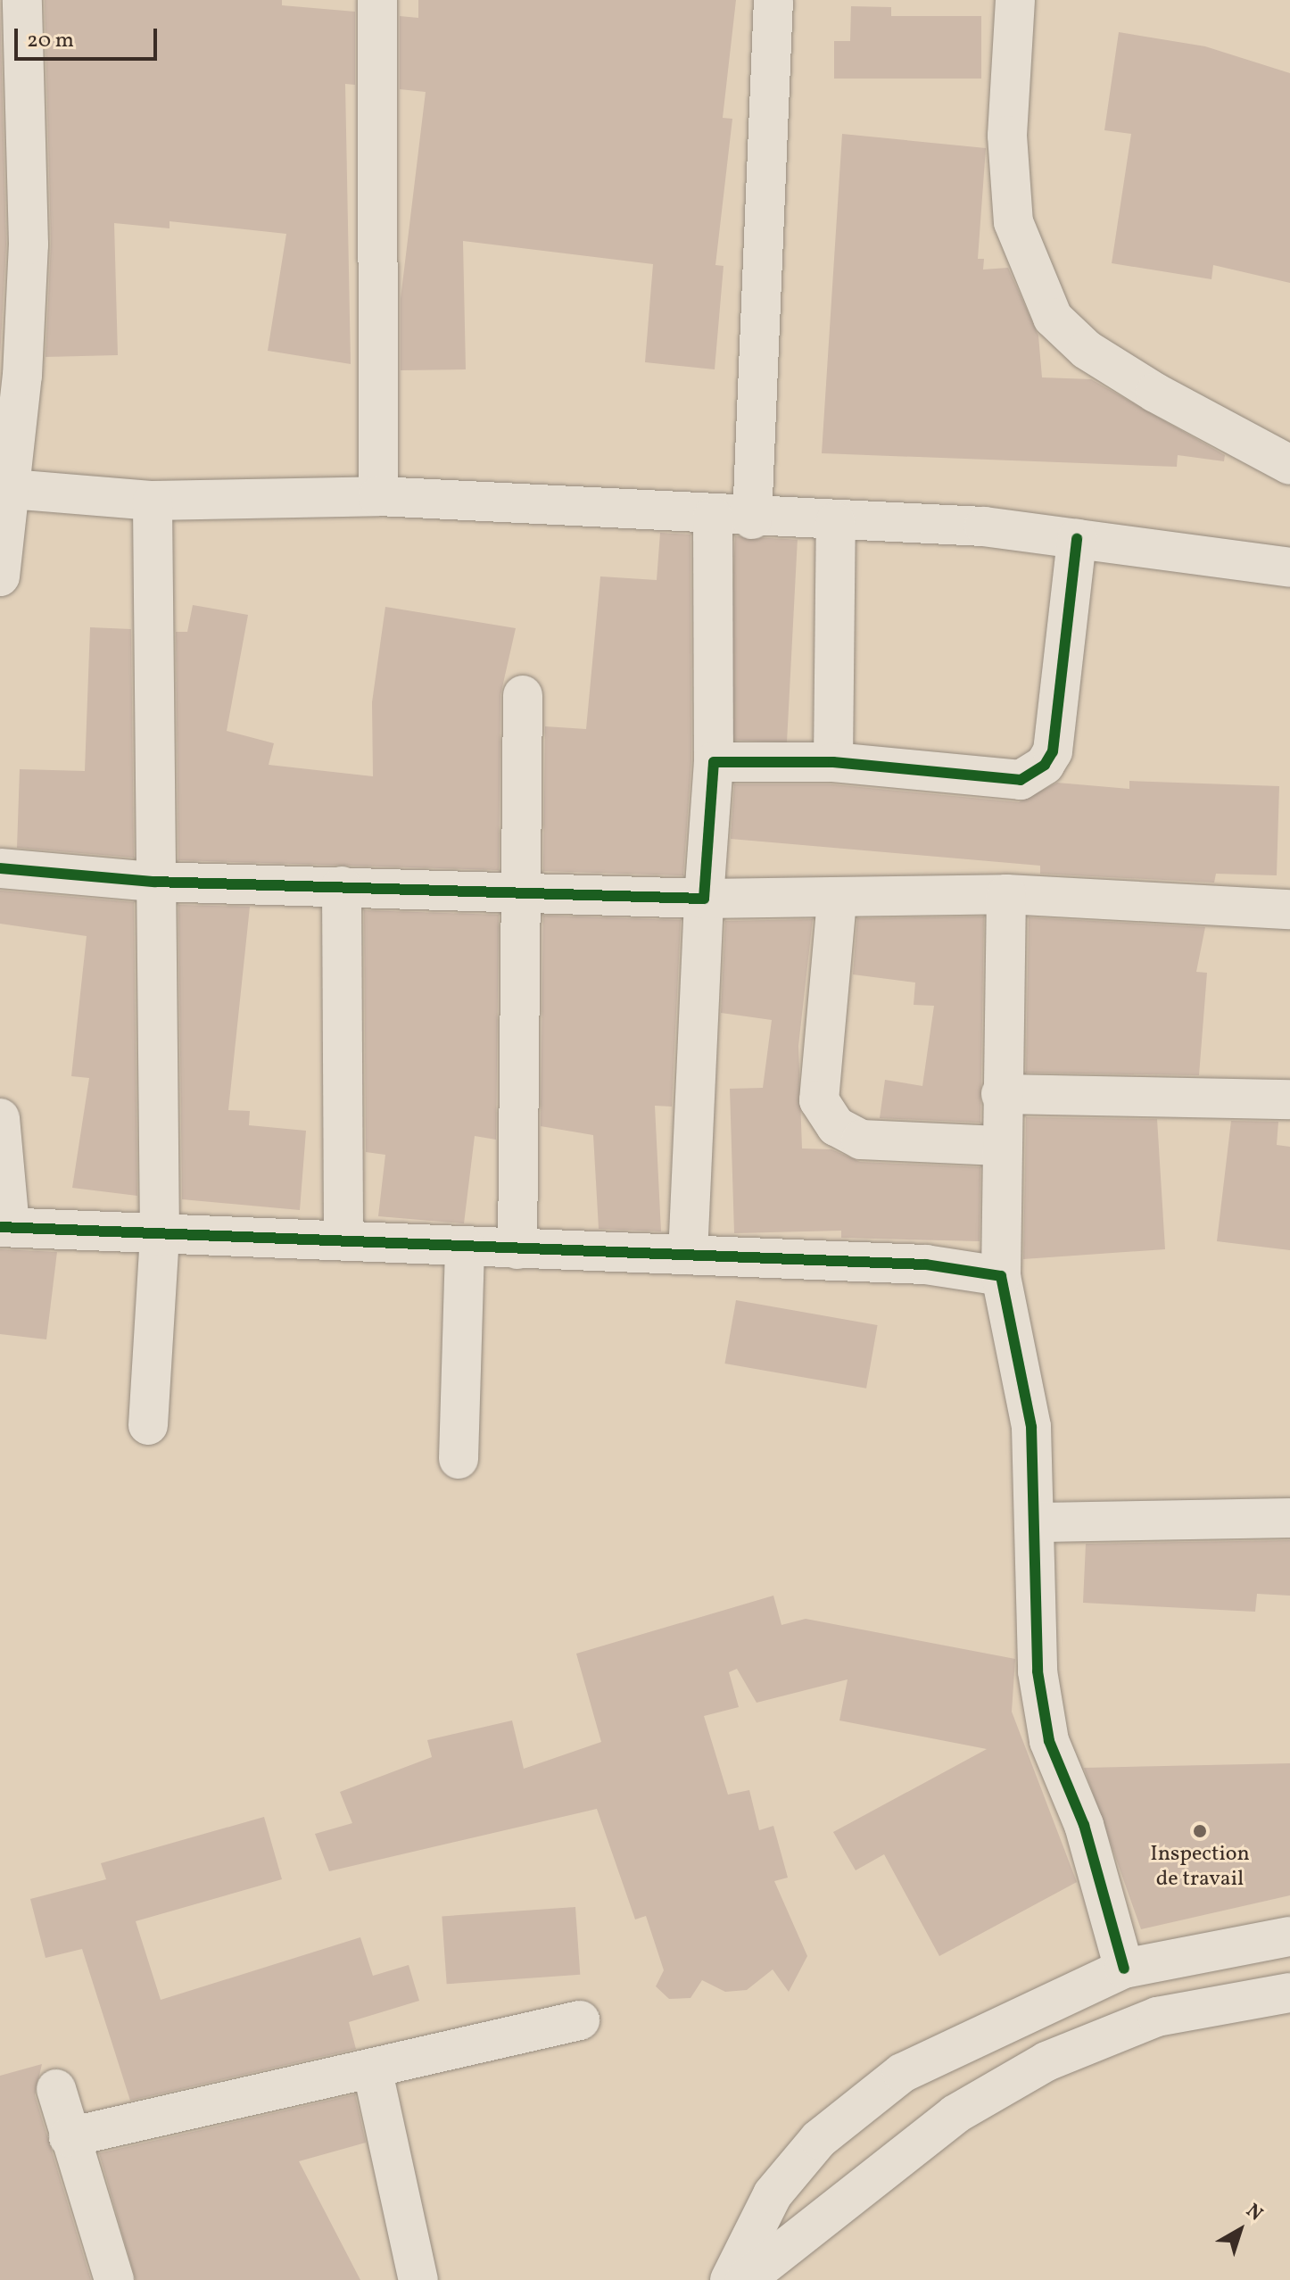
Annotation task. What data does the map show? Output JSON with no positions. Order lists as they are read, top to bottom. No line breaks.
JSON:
{"places":["Inspection de travail"],"scale_bar":"20 m","north":"top right"}
